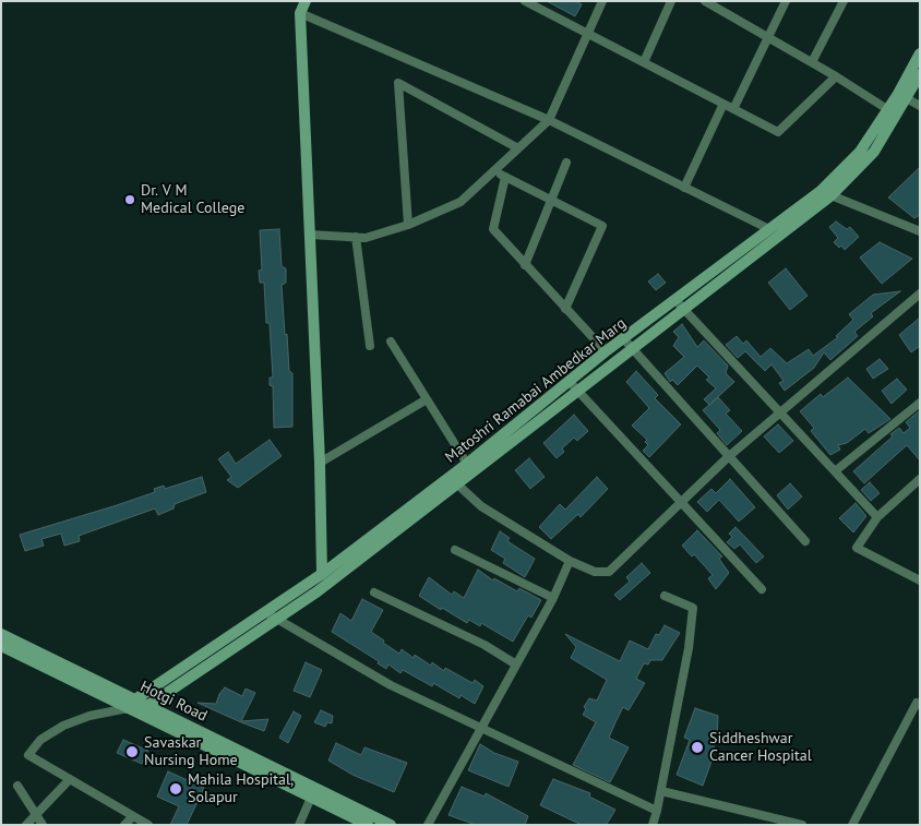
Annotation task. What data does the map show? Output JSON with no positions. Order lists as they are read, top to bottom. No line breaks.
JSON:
{"streets":{"street":["Matoshri Ramabai Ambedkar Marg","Hotgi Road"]},"crossings":[["Matoshri Ramabai Ambedkar Marg","Hotgi Road"]],"places":["Dr. V M Medical College","Siddheshwar Cancer Hospital","Savaskar Nursing Home","Mahila Hospital, Solapur"]}
